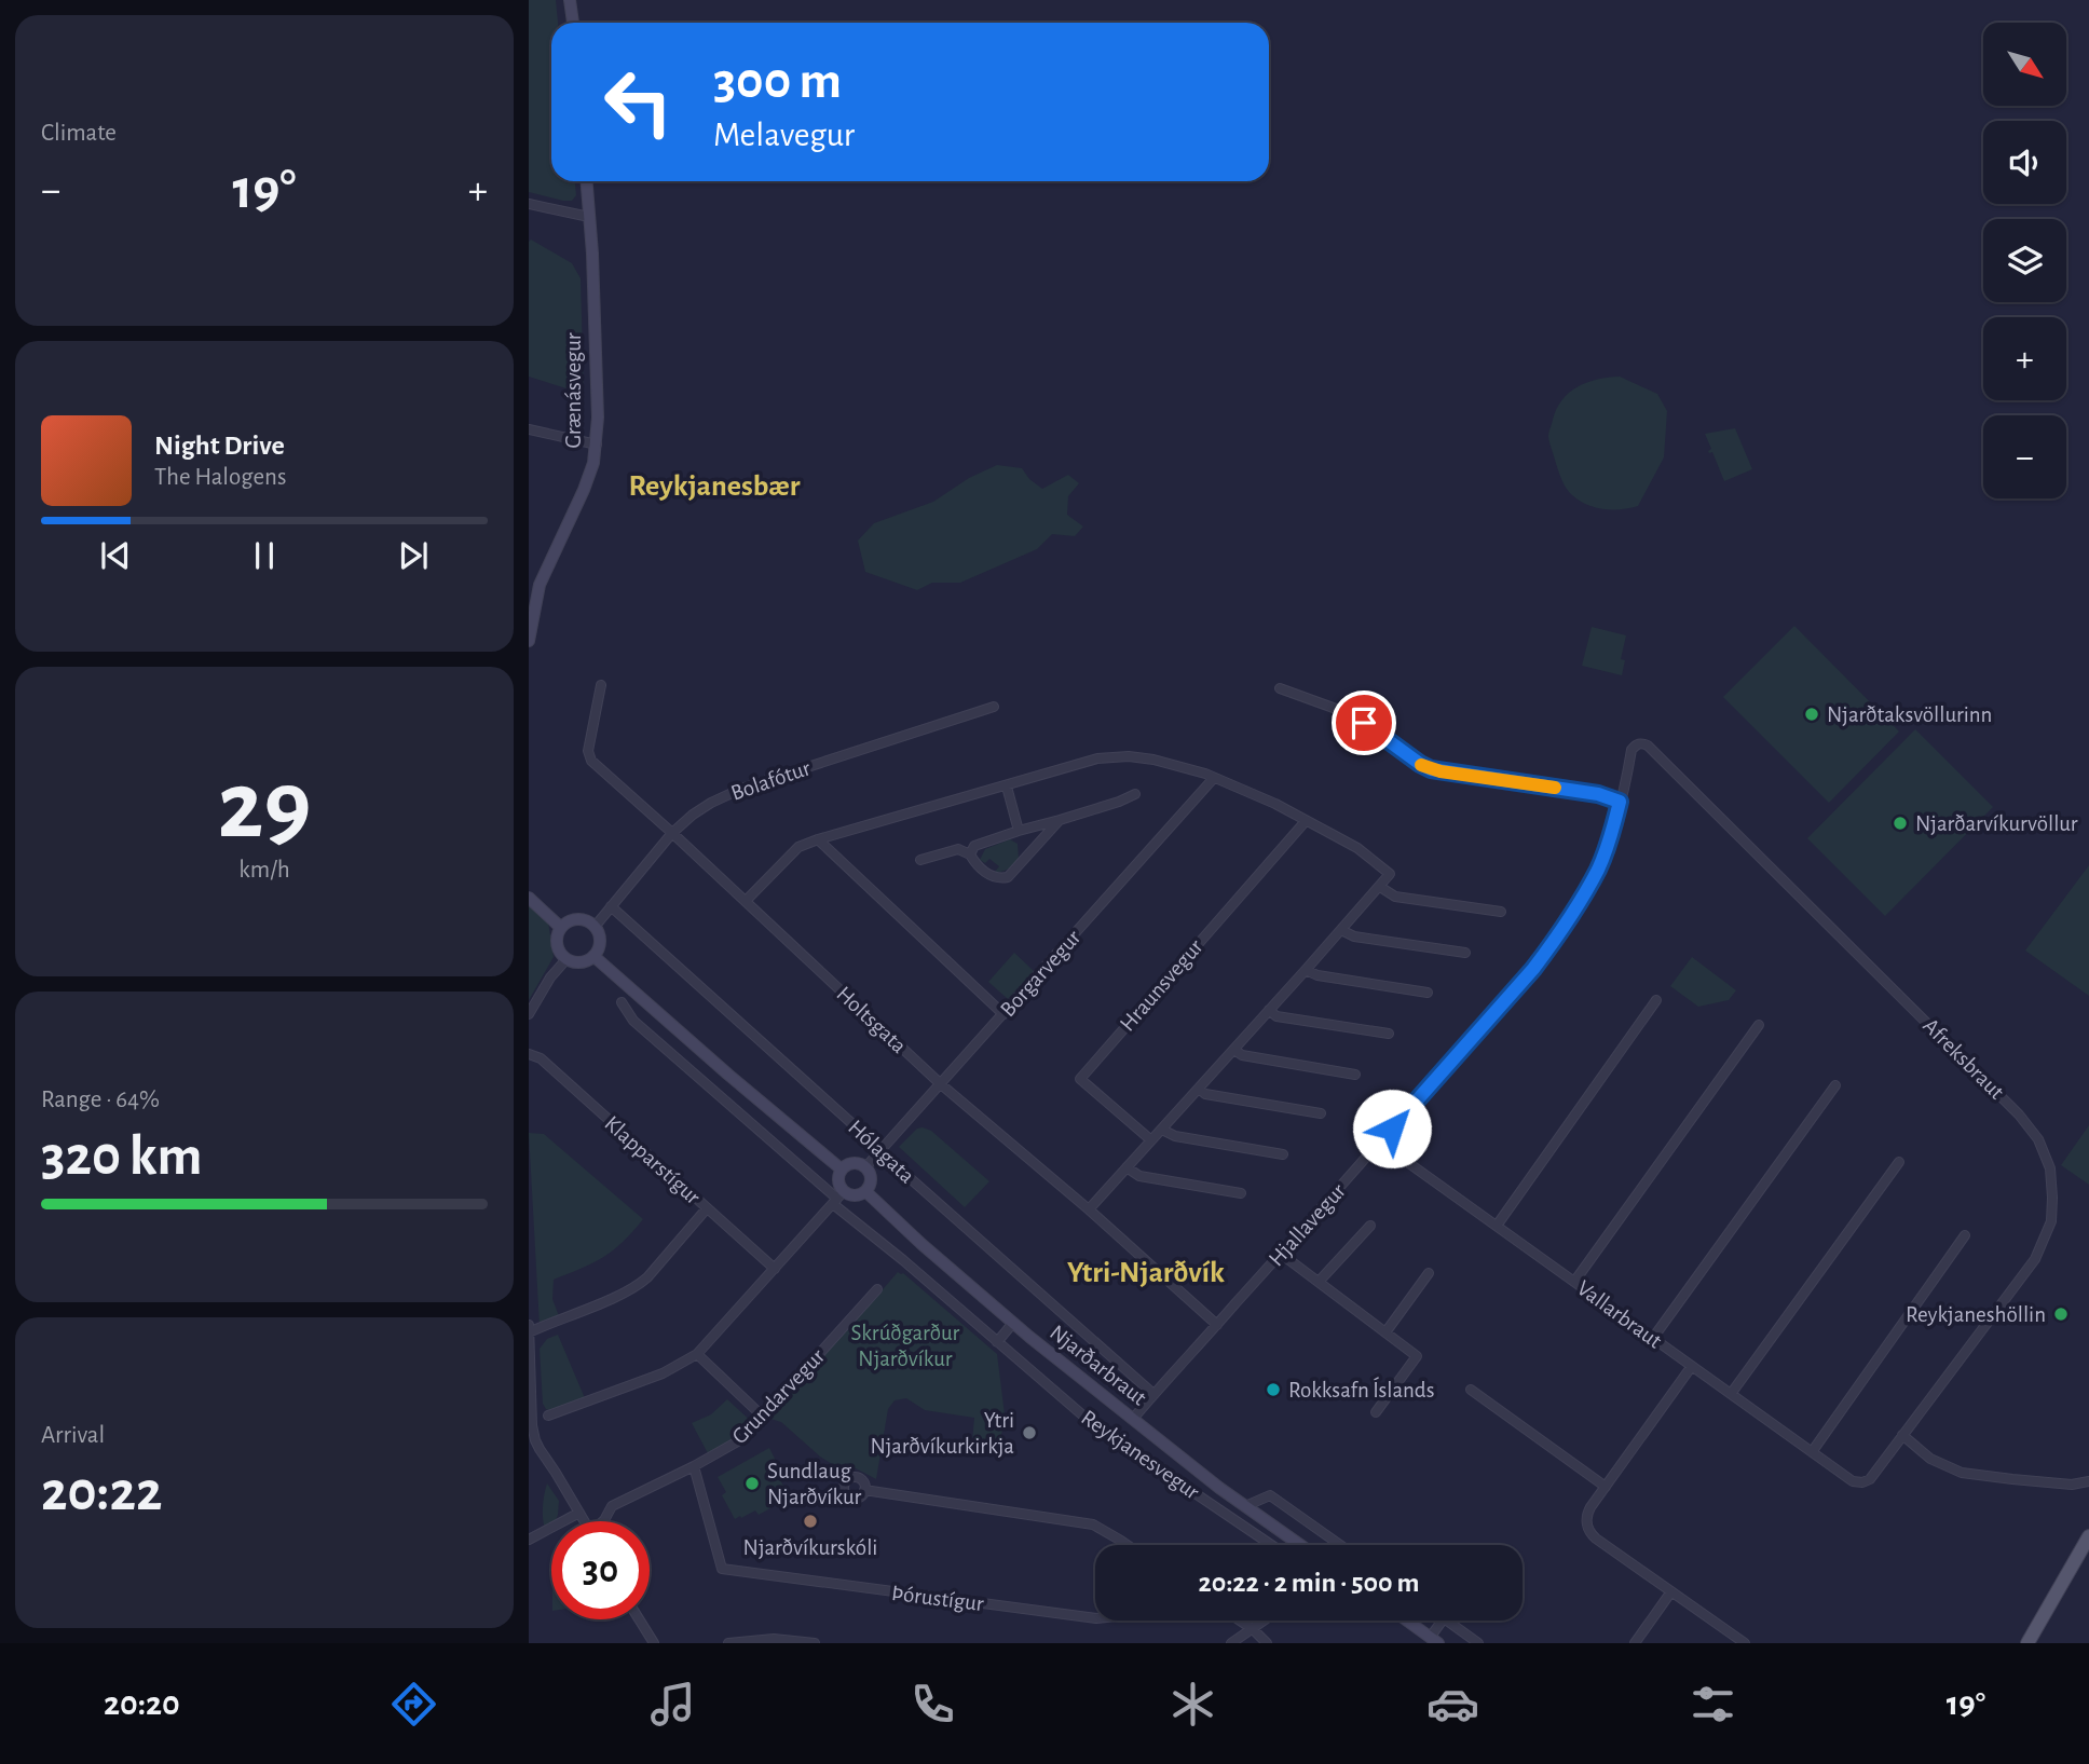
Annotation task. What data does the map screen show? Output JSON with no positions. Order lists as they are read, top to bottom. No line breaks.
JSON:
{"streets":{"main road":["Grænásvegur","Njarðarbraut"],"street":["Bolafótur","Borgarvegur","Hraunsvegur","Holtsgata","Afreksbraut","Hólagata","Klapparstígur","Hjallavegur","Vallarbraut","Grundarvegur","Reykjanesvegur","Þórustígur"]},"crossings":[["Bolafótur","Holtsgata"],["Bolafótur","Hólagata"],["Borgarvegur","Holtsgata"],["Borgarvegur","Hólagata"],["Holtsgata","Hjallavegur"],["Afreksbraut","Hjallavegur"],["Afreksbraut","Vallarbraut"],["Hólagata","Hjallavegur"],["Hjallavegur","Vallarbraut"],["Hjallavegur","Njarðarbraut"],["Grundarvegur","Þórustígur"]],"districts":["Reykjanesbær","Ytri-Njarðvík"],"parks":["Skrúðgarður Njarðvíkur"],"places":["Njarðtaksvöllurinn","Njarðarvíkurvöllur","Reykjaneshöllin","Rokksafn Íslands","Ytri Njarðvíkurkirkja","Sundlaug Njarðvíkur","Njarðvíkurskóli"],"north":"bottom right","page":{"tile":["Climate",["29","km/h"],["Range · 64%","320 km"],["Arrival","20:22"]],"map_buttons":["+","−"],"turn":["300 m","Melavegur"],"heat":["−","19°","+"],"song":["Night Drive","The Halogens"],"limit":"30","trip":"20:22 · 2 min · 500 m","tabs":["20:20","19°"]}}
